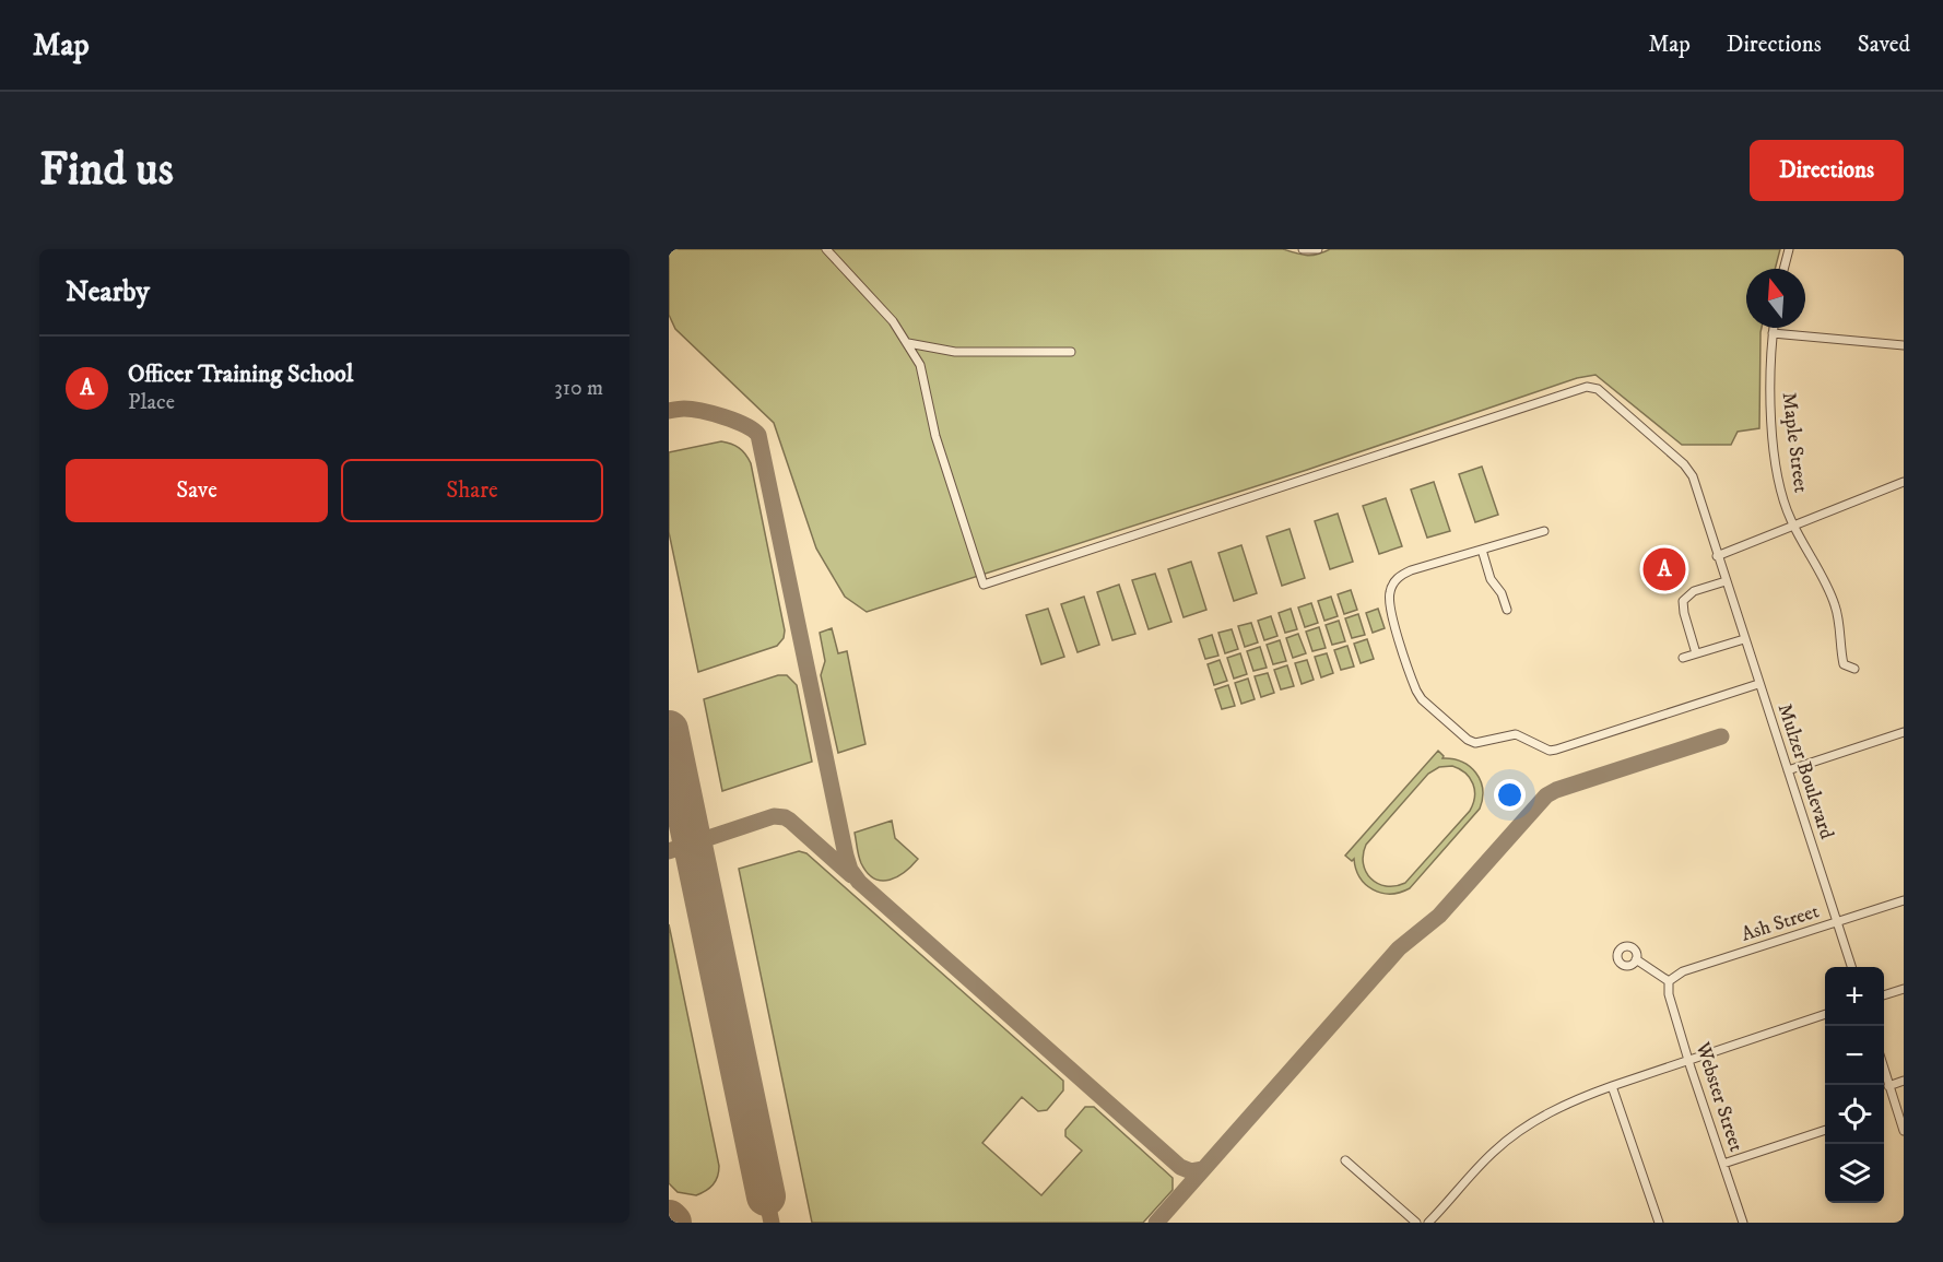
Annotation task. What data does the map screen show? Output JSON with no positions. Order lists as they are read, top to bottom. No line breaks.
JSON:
{"streets":{"street":["Maple Street","Mulzer Boulevard","Ash Street","Webster Street"]},"crossings":[["Mulzer Boulevard","Ash Street"],["Ash Street","Webster Street"]],"north":"top","page":{"header":"Map","nav":["Map","Directions","Saved"],"buttons":["Directions",["Save","Share"]],"title":"Find us","heading":"Nearby","list":[{"mark":"A","name":"Officer Training School","note":"Place","value":"310 m"}],"pins":"A","map_buttons":["+","−"]}}
